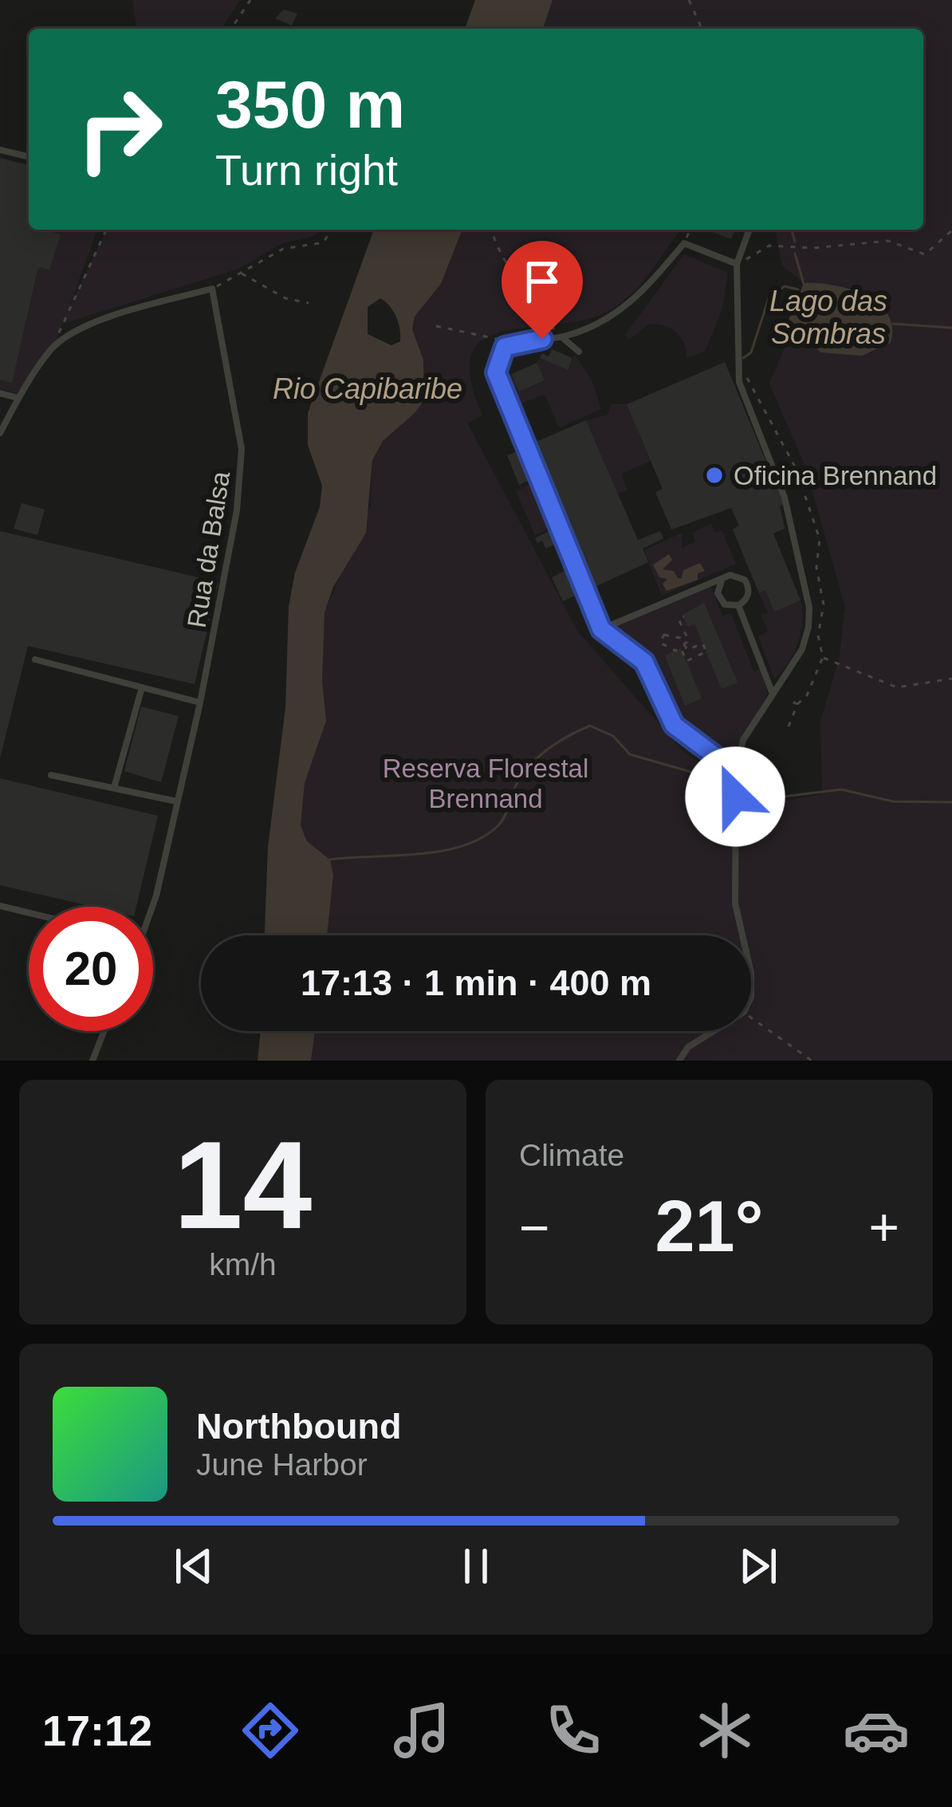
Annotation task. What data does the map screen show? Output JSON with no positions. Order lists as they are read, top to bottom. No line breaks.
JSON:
{"streets":{"lane":["Rua da Balsa"]},"water":["Lago das Sombras","Rio Capibaribe"],"parks":["Reserva Florestal Brennand"],"places":["Oficina Brennand"],"page":{"turn":["350 m","Turn right"],"limit":"20","trip":"17:13 · 1 min · 400 m","tile":[["14","km/h"],"Climate"],"heat":["−","21°","+"],"song":["Northbound","June Harbor"],"tabs":"17:12"}}
